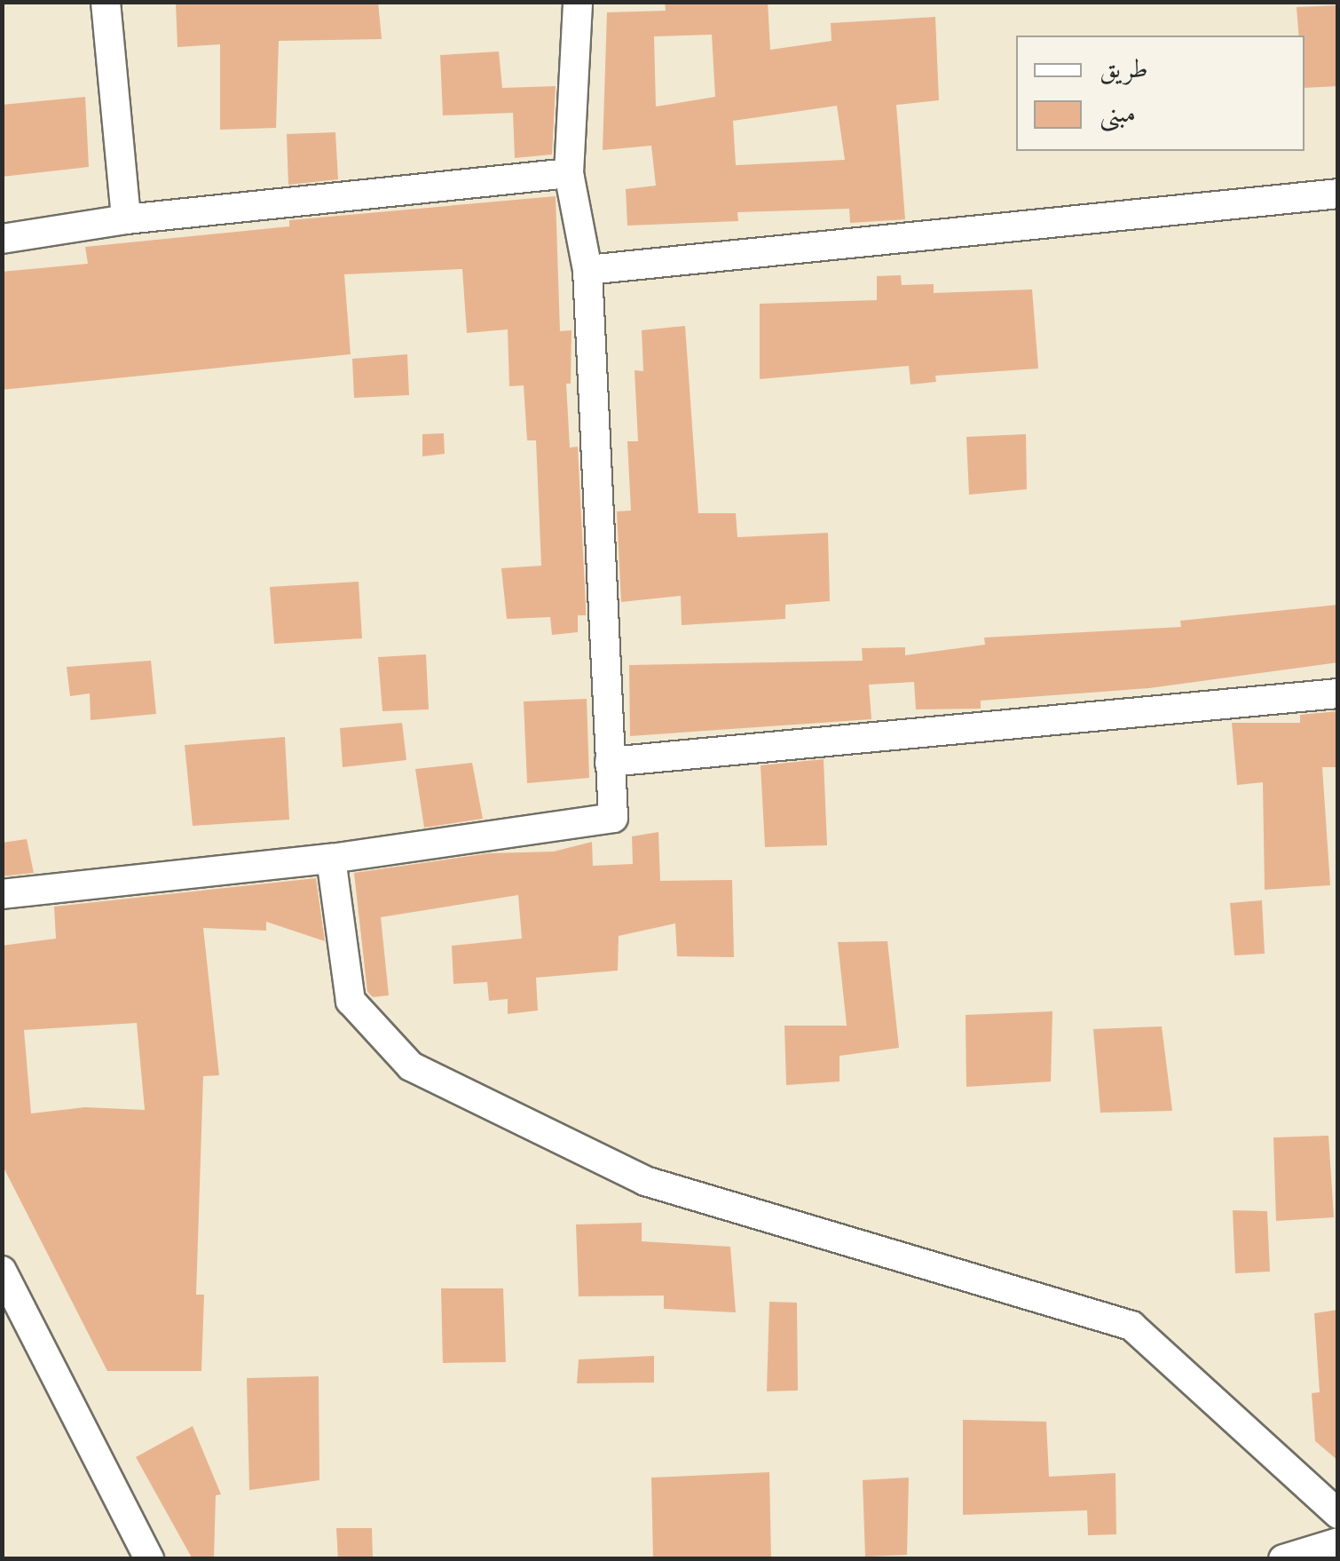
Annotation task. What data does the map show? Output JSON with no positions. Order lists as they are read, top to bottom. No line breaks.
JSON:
{"legend":["طريق","مبنى"]}
